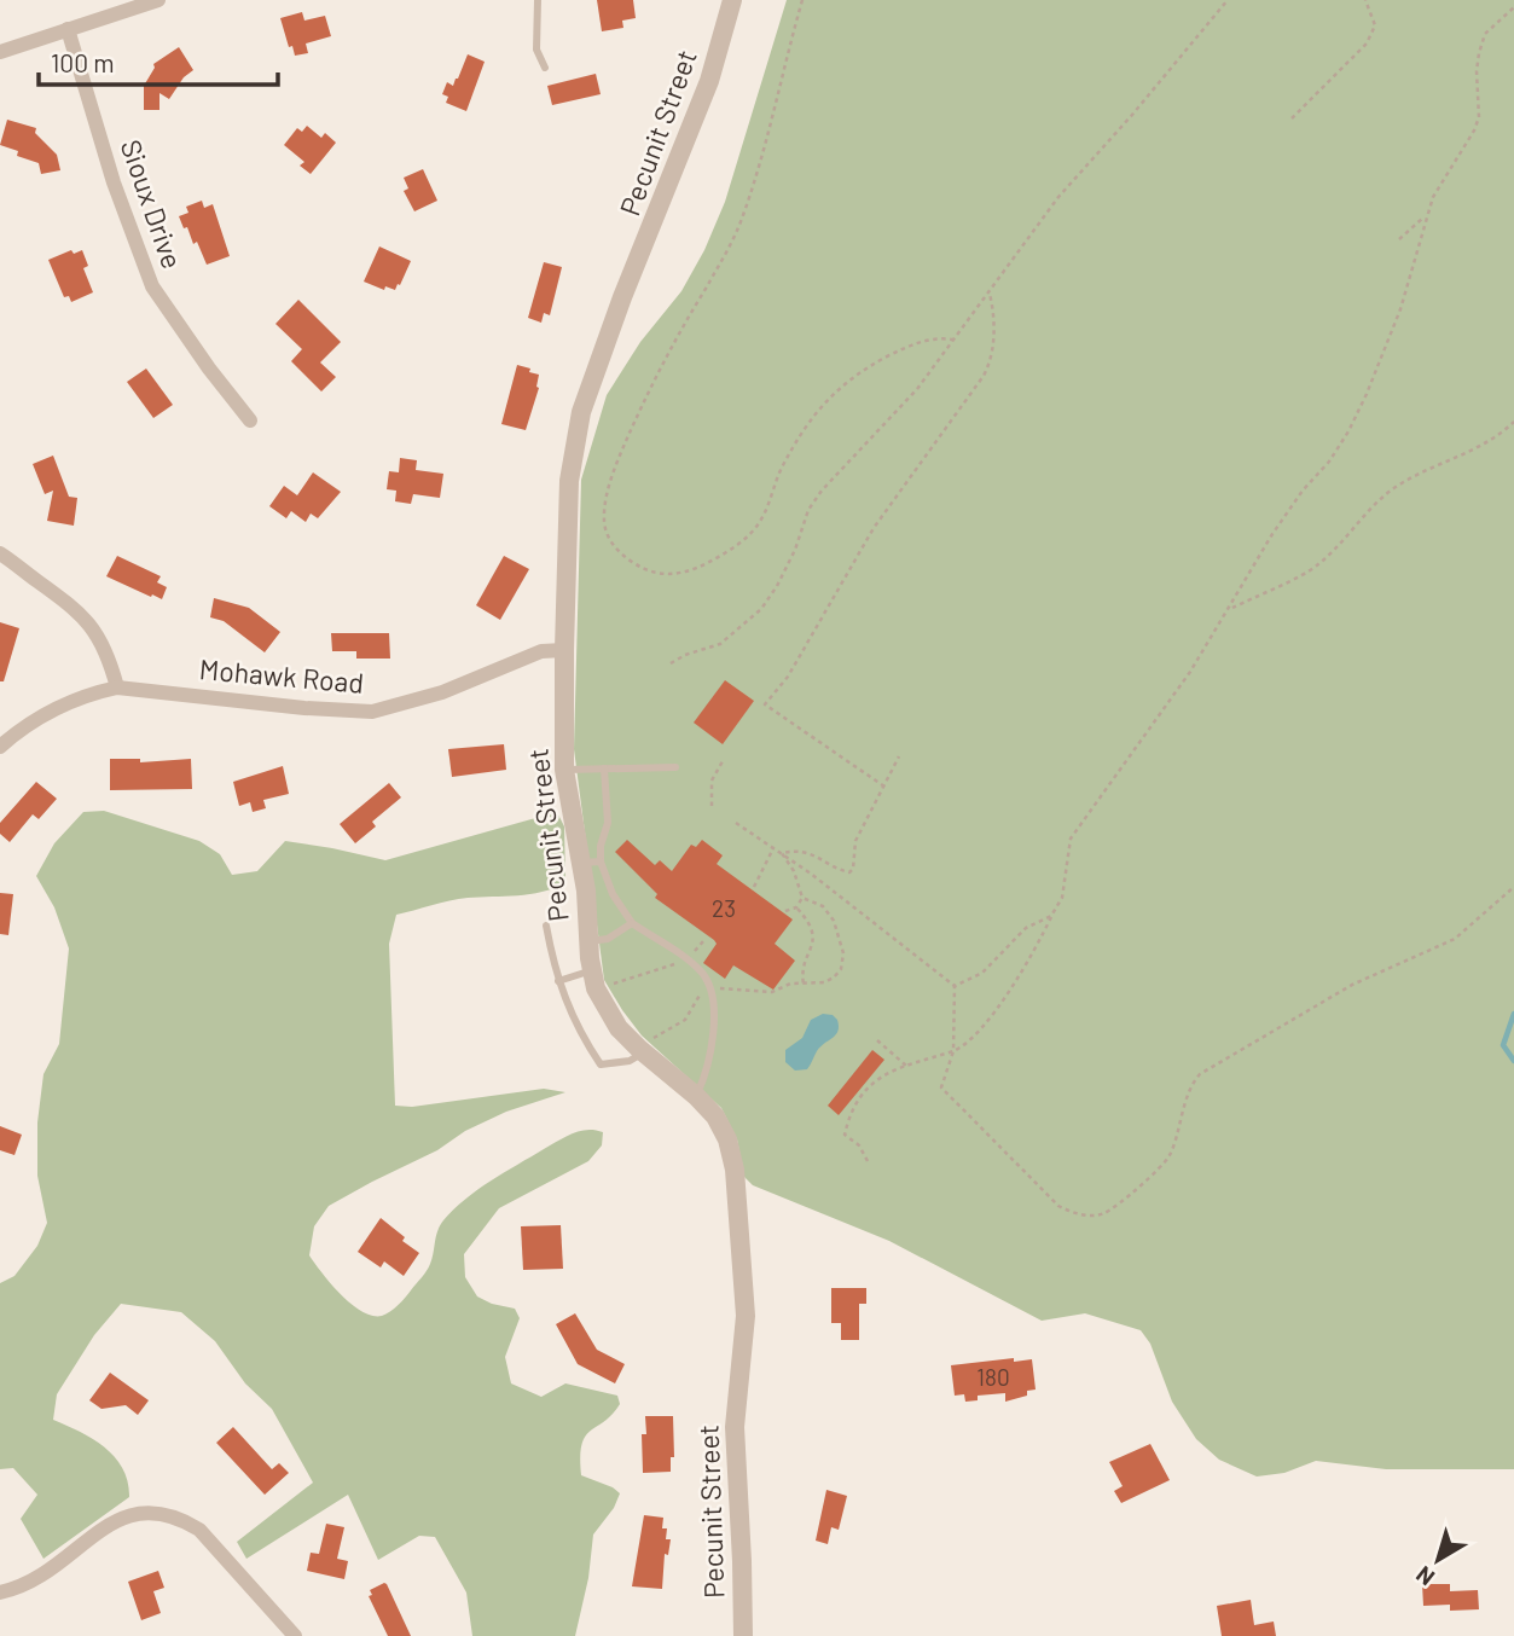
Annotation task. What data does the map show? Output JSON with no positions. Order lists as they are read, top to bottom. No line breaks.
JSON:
{"streets":{"street":["Pecunit Street","Sioux Drive","Mohawk Road"]},"crossings":[["Pecunit Street","Mohawk Road"]],"house_numbers":["23","180"],"scale_bar":"100 m","north":"bottom left"}
